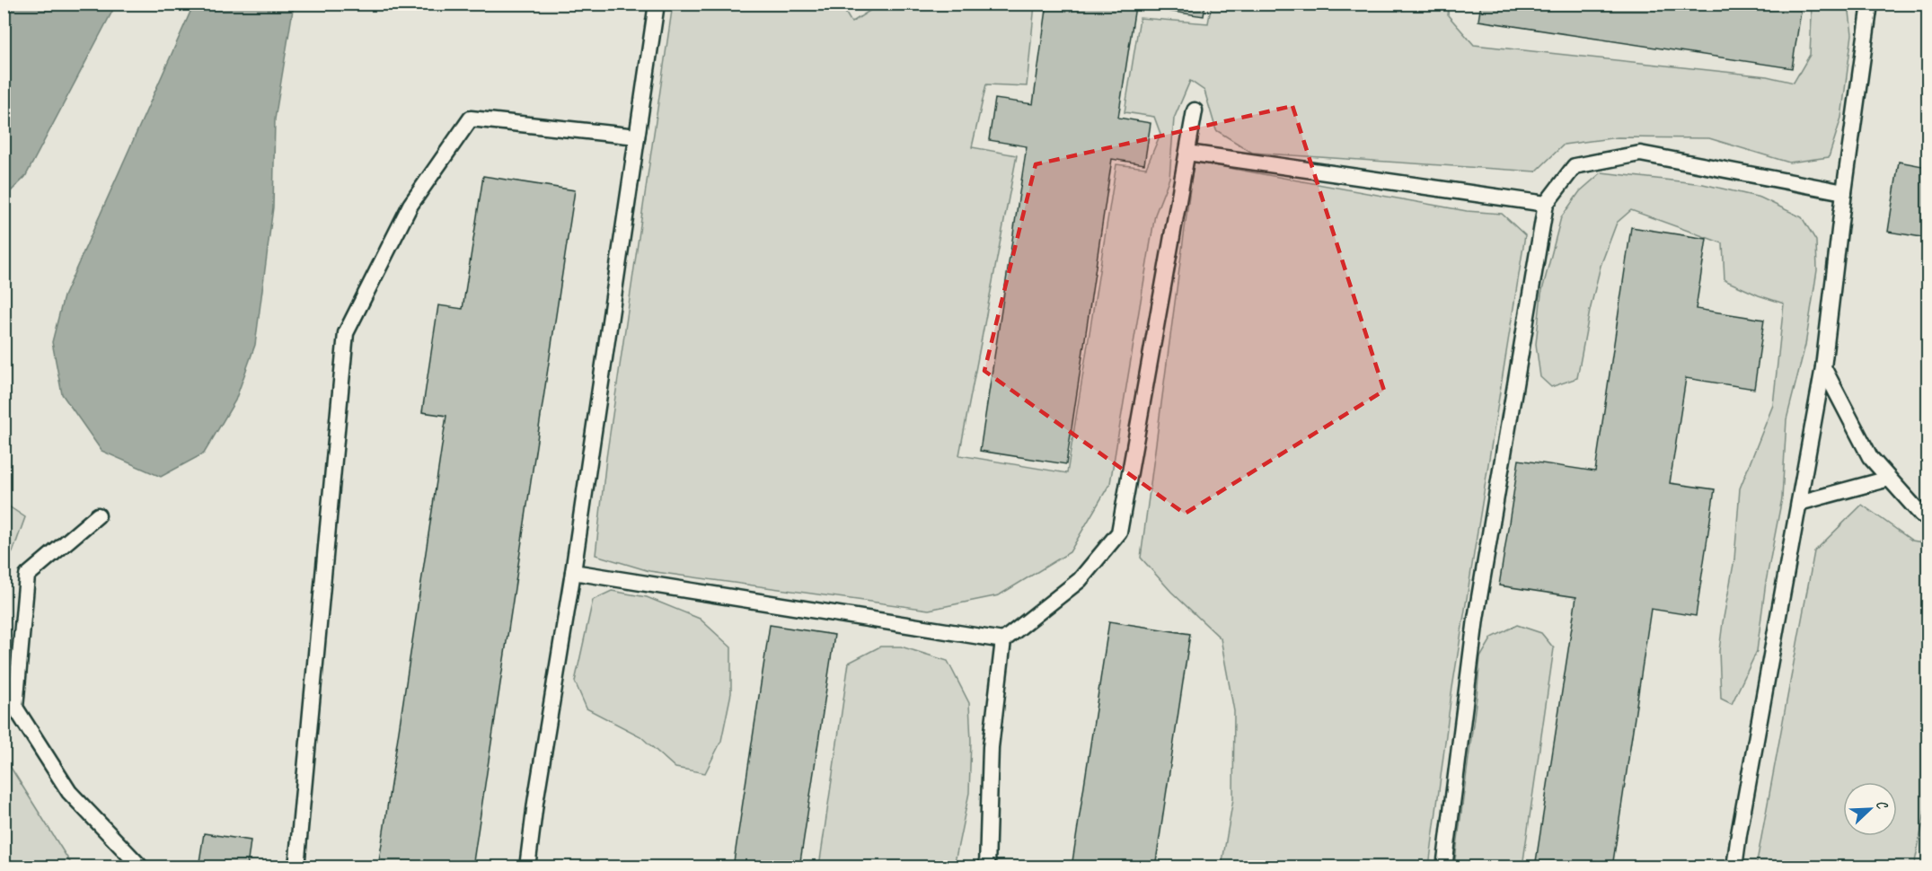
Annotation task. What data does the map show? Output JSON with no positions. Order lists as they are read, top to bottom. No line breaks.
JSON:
{"north":"top right"}
